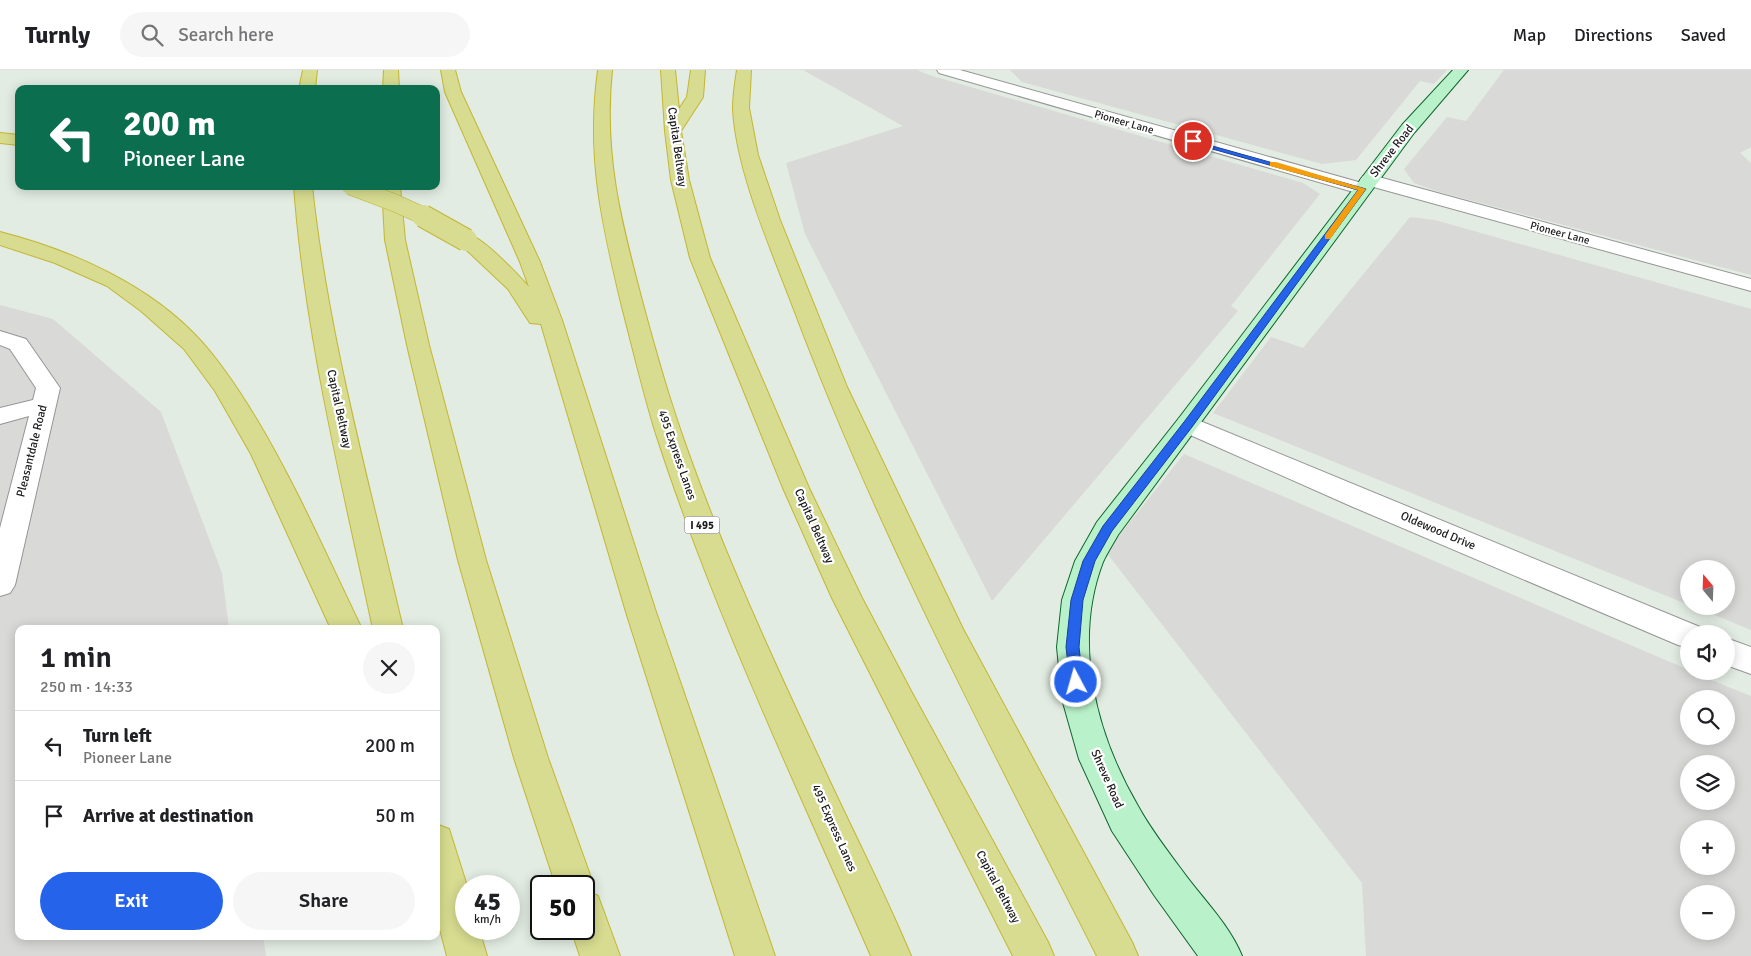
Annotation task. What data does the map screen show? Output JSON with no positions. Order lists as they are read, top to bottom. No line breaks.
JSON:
{"streets":{"highway":["Capital Beltway","495 Express Lanes","I 495"],"main road":["Shreve Road"],"street":["Pioneer Lane","Pleasantdale Road","Oldewood Drive"]},"crossings":[["Pioneer Lane","Shreve Road"],["Shreve Road","Oldewood Drive"]],"north":"top","page":{"header":"Turnly","search":"Search here","nav":["Map","Directions","Saved"],"turn":["200 m","Pioneer Lane"],"map_buttons":["+","−"],"heading":["1 min","250 m · 14:33"],"list":[{"name":"Turn left","note":"Pioneer Lane","value":"200 m"},{"name":"Arrive at destination","value":"50 m"}],"buttons":["Exit","Share"],"speed":"45 km/h","limit":"50"}}
